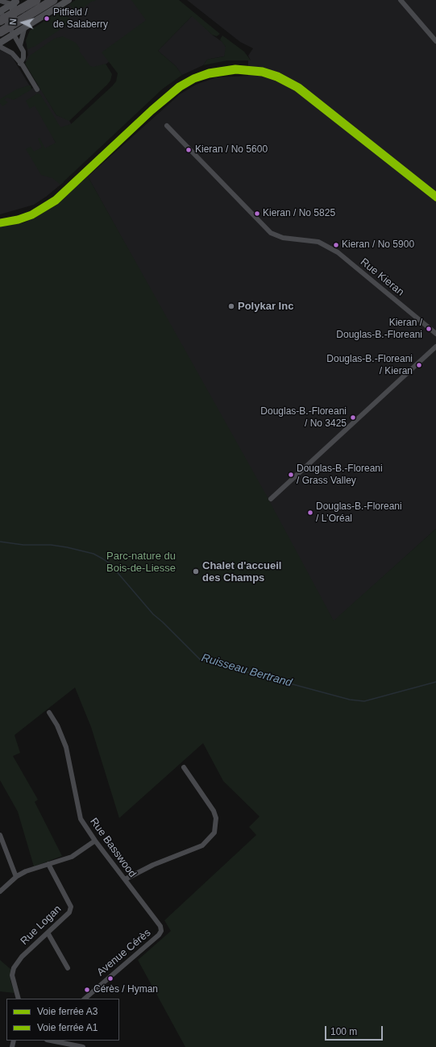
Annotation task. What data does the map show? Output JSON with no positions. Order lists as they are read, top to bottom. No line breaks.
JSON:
{"streets":{"street":["Rue Kieran","Rue Basswood","Rue Logan","Avenue Cérès"]},"crossings":[["Rue Basswood","Avenue Cérès"]],"water":["Ruisseau Bertrand"],"parks":["Parc-nature du Bois-de-Liesse"],"places":["Pitfield / de Salaberry","Kieran / No 5600","Kieran / No 5825","Kieran / No 5900","Polykar Inc","Kieran / Douglas-B.-Floreani","Douglas-B.-Floreani / Kieran","Douglas-B.-Floreani / No 3425","Douglas-B.-Floreani / Grass Valley","Douglas-B.-Floreani / L'Oréal","Chalet d'accueil des Champs","Cérès / Hyman"],"lines":["rail line A1","rail line A3"],"legend":["Voie ferrée A3","Voie ferrée A1"],"scale_bar":"100 m","north":"left"}
